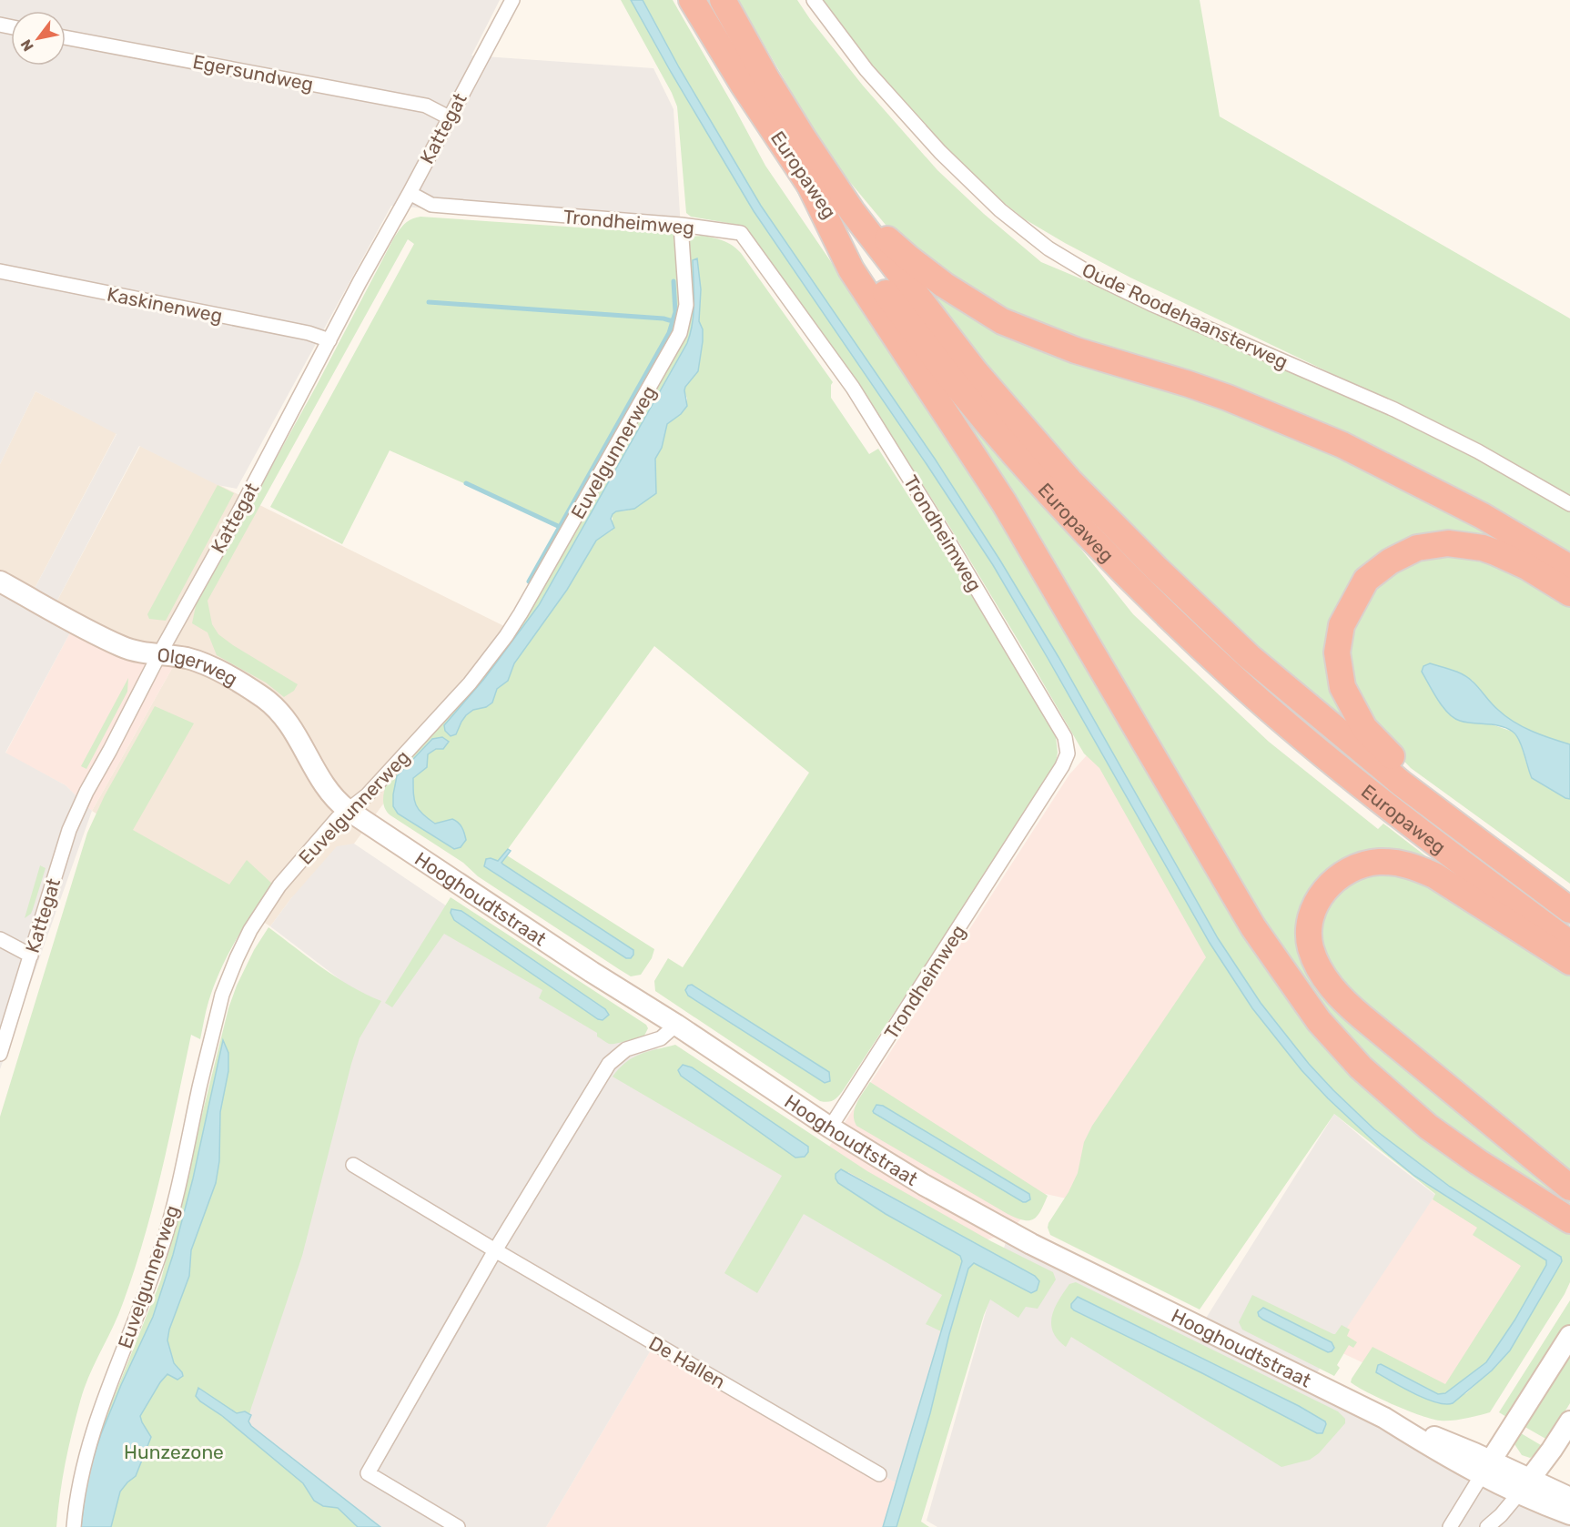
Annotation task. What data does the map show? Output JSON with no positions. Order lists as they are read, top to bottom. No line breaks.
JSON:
{"streets":{"highway":["Europaweg"],"street":["Egersundweg","Kattegat","Trondheimweg","Kaskinenweg","Oude Roodehaansterweg","Euvelgunnerweg","Olgerweg","Hooghoudtstraat","De Hallen"]},"crossings":[["Egersundweg","Kattegat"],["Kattegat","Trondheimweg"],["Kattegat","Kaskinenweg"],["Kattegat","Olgerweg"],["Trondheimweg","Euvelgunnerweg"],["Trondheimweg","Hooghoudtstraat"],["Euvelgunnerweg","Olgerweg"],["Euvelgunnerweg","Hooghoudtstraat"],["Olgerweg","Hooghoudtstraat"]],"parks":["Hunzezone"],"north":"bottom left"}
